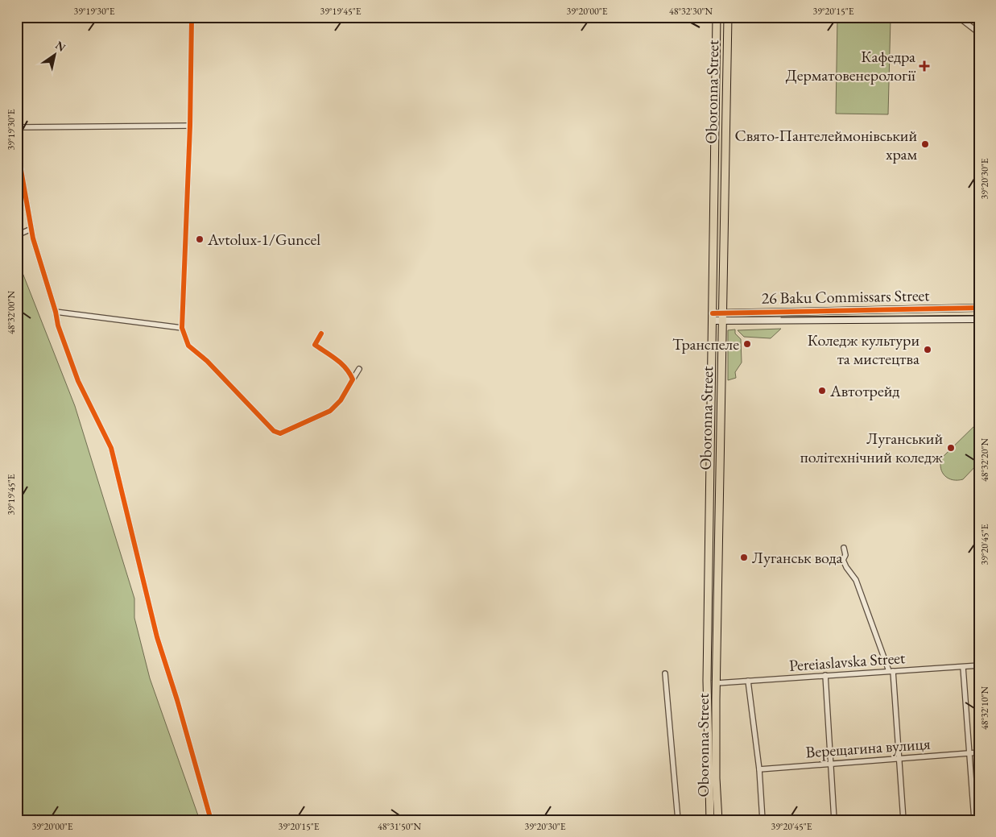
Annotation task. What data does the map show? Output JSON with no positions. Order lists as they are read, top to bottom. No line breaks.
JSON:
{"streets":{"main road":["Oboronna Street"],"street":["26 Baku Commissars Street","Pereiaslavska Street","Верещагина вулиця"]},"crossings":[["Oboronna Street","26 Baku Commissars Street"],["Oboronna Street","Pereiaslavska Street"]],"places":{"health":["Кафедра Дерматовенерології"],"other":["Свято-Пантелеймонівський храм","Avtolux-1/Guncel","Транспеле","Коледж культури та мистецтва","Автотрейд","Луганський політехнічний коледж","Луганськ вода"]},"north":"top right","coordinates":["39°19'30\"E","39°19'45\"E","39°20'00\"E","48°32'30\"N","39°20'15\"E","39°20'30\"E","48°32'00\"N","48°32'20\"N","39°20'45\"E","48°32'10\"N","48°31'50\"N"]}
